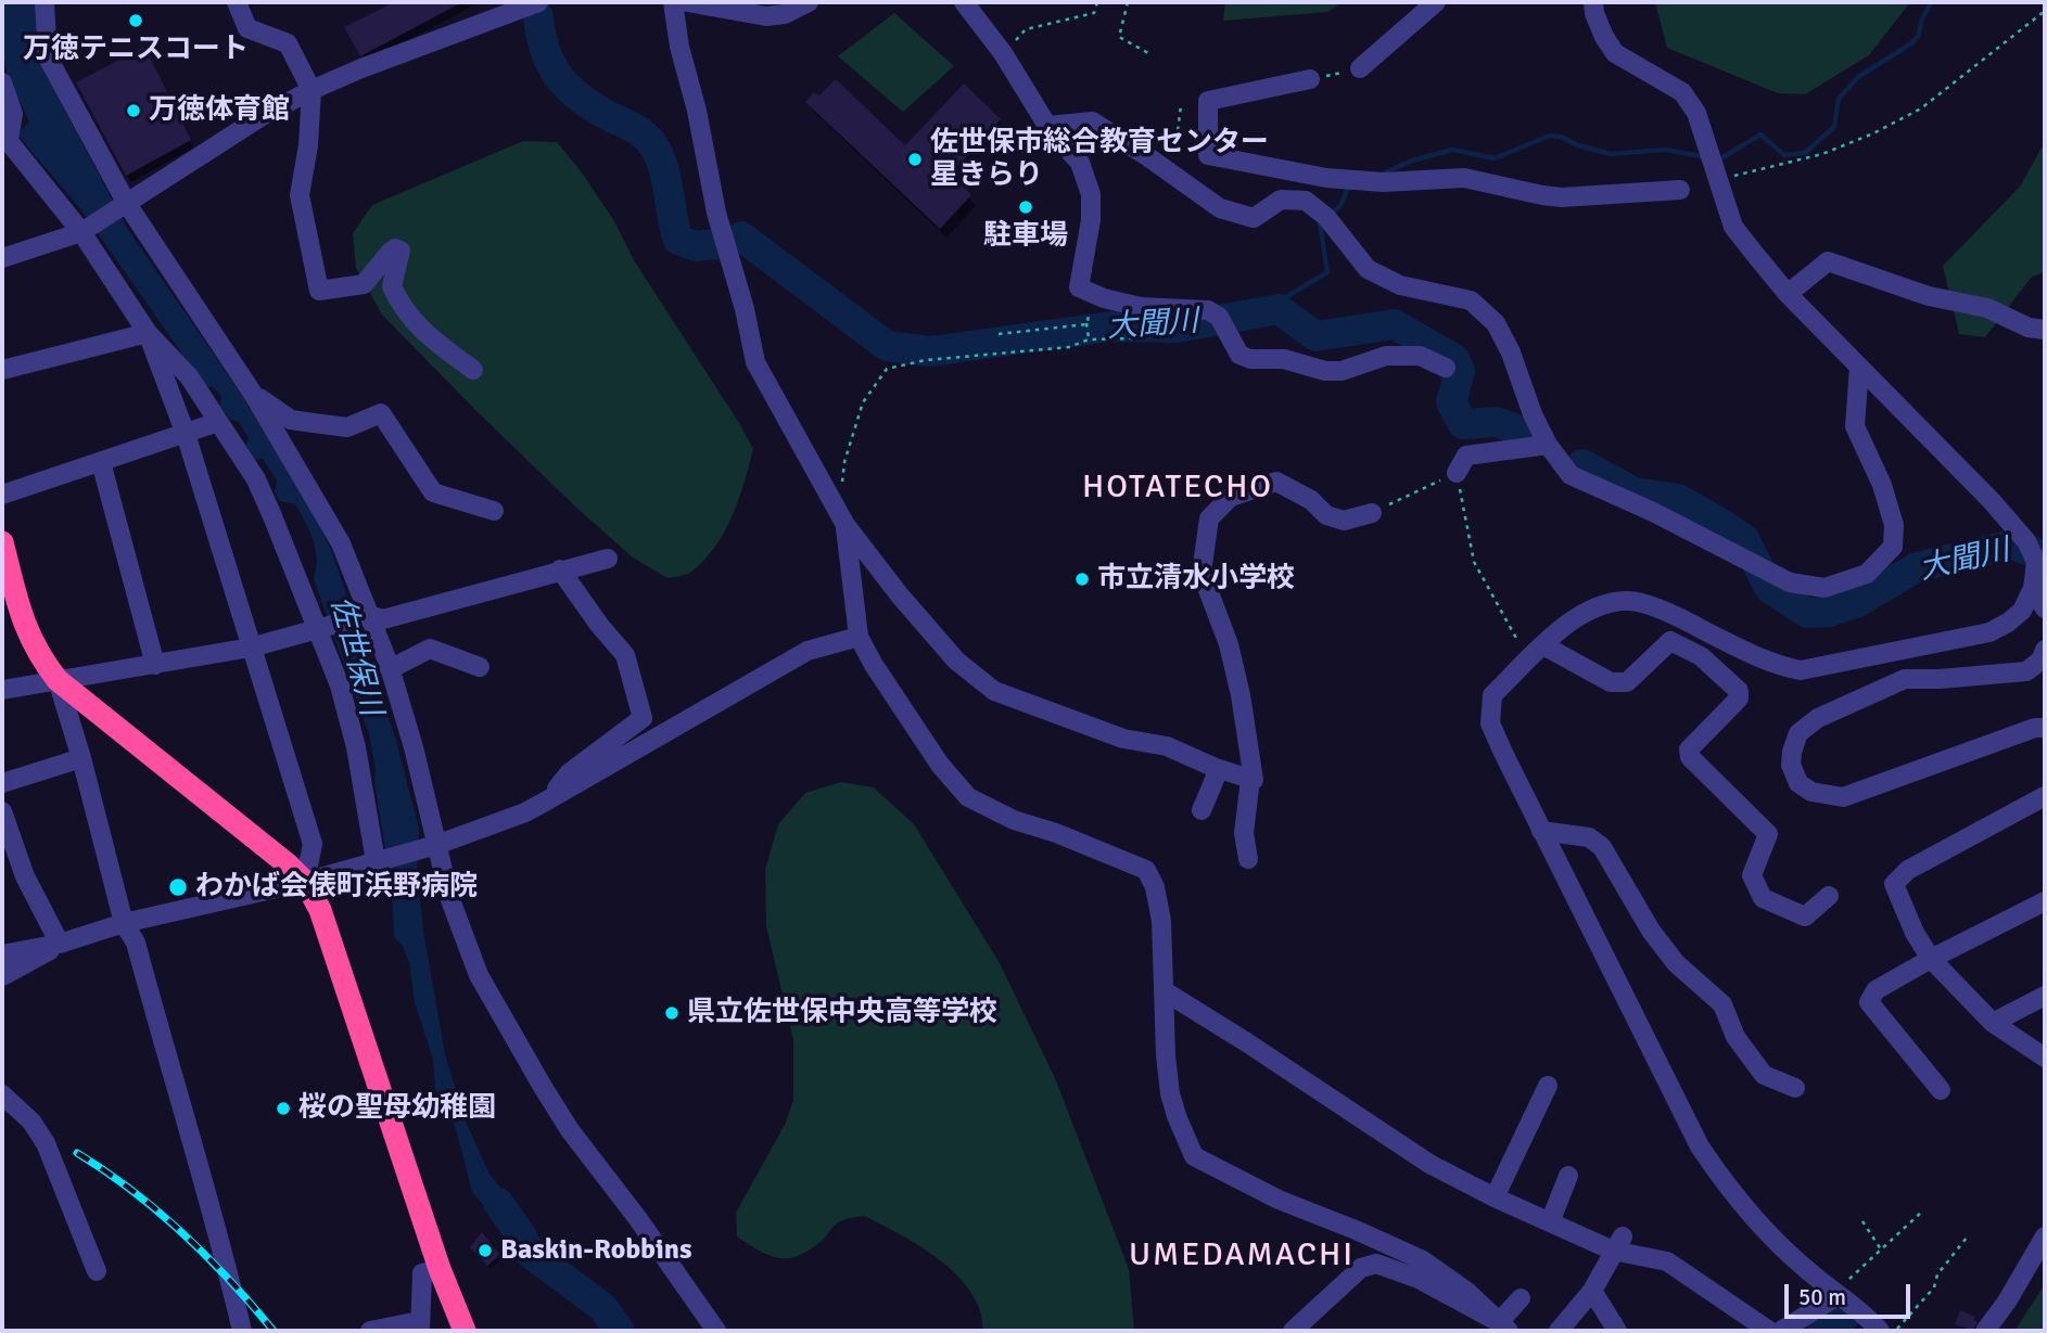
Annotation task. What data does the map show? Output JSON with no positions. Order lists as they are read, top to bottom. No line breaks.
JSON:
{"districts":["HOTATECHO","UMEDAMACHI"],"water":["大聞川","佐世保川"],"places":["万徳テニスコート","万徳体育館","佐世保市総合教育センター 星きらり","駐車場","市立清水小学校","わかば会俵町浜野病院","県立佐世保中央高等学校","桜の聖母幼稚園","Baskin-Robbins"],"scale_bar":"50 m"}
